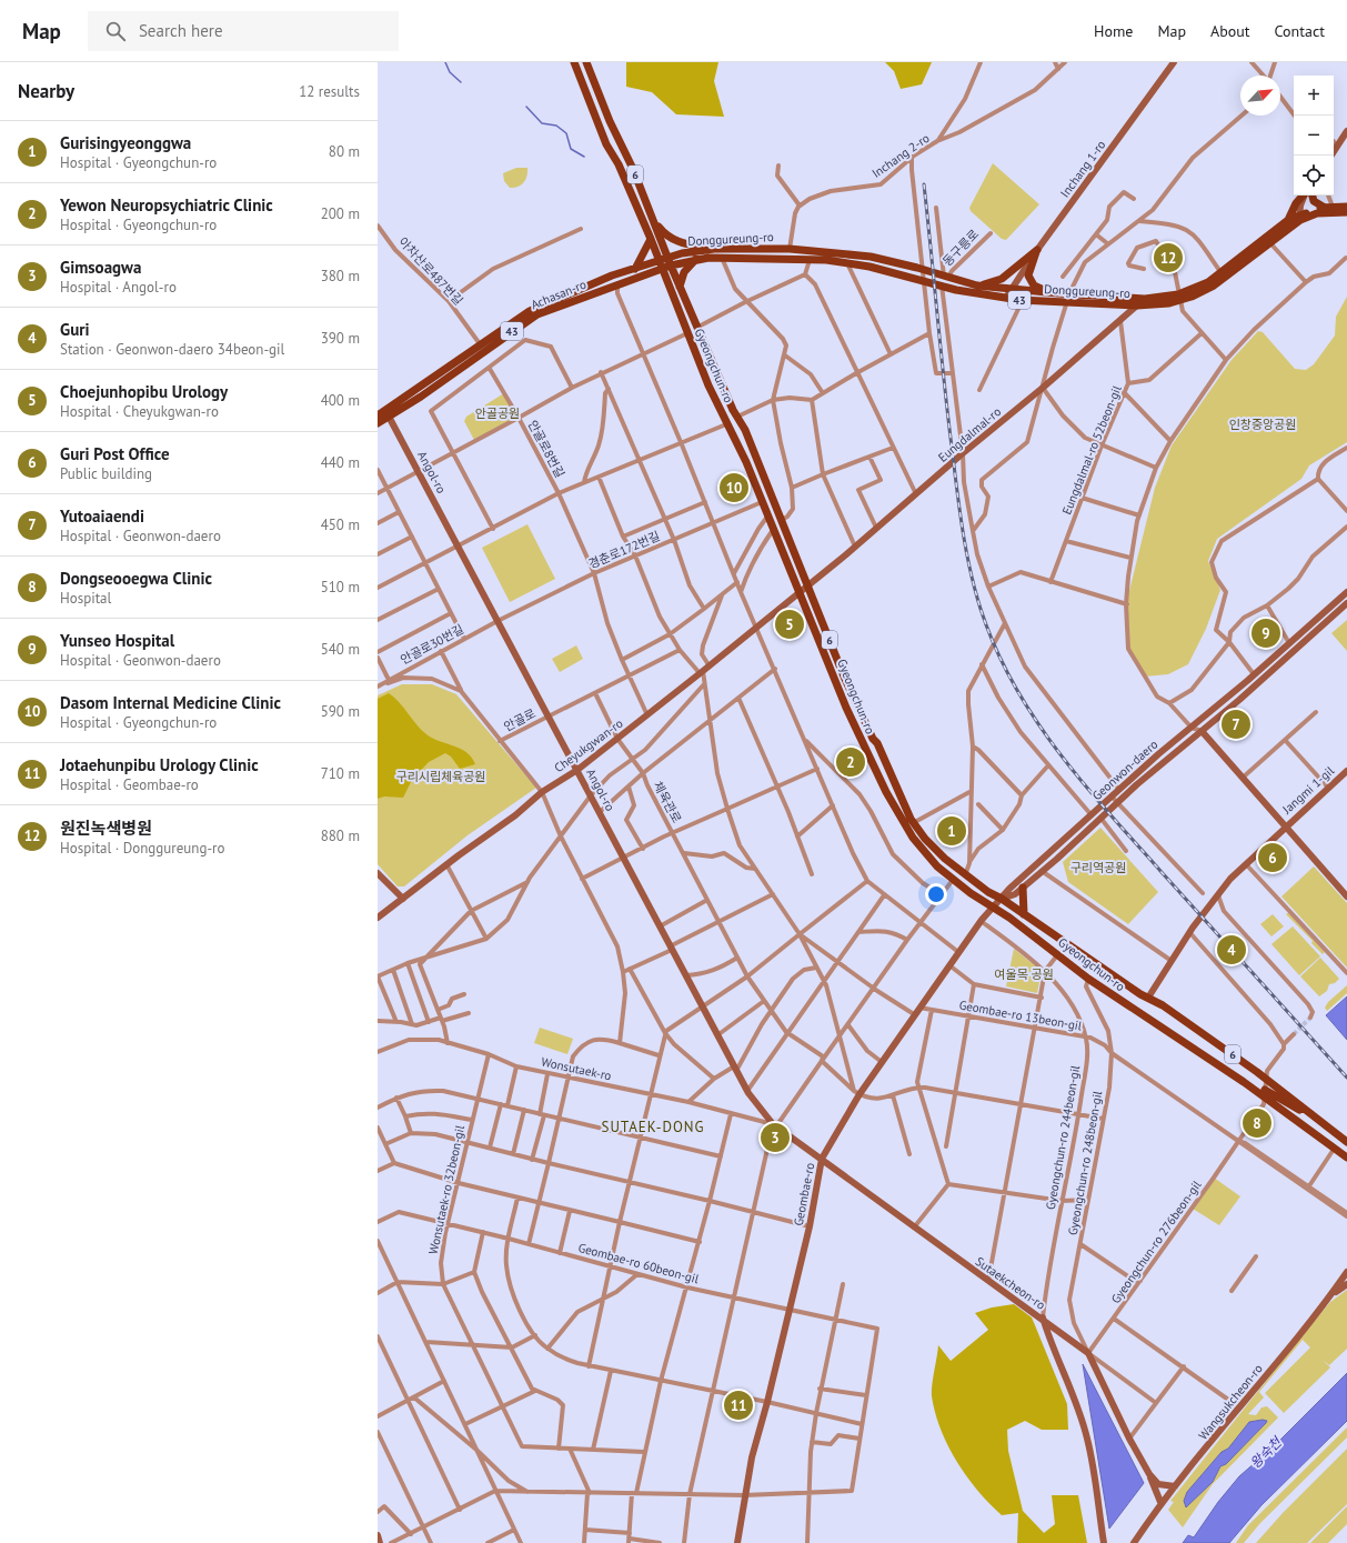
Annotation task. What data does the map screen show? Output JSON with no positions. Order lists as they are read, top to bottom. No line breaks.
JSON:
{"streets":{"main road":["6","Donggureung-ro","Achasan-ro","43","Gyeongchun-ro"],"street":["Inchang 2-ro","Inchang 1-ro","동구릉로","아차산로487번길","Eungdalmal-ro","안골로8번길","Eungdalmal-ro 52beon-gil","Angol-ro","경춘로172번길","안골로30번길","안골로","Cheyukgwan-ro","Geonwon-daero","Jangmi 1-gil","체육관로","Geombae-ro 13beon-gil","Wonsutaek-ro","Gyeongchun-ro 244beon-gil","Gyeongchun-ro 248beon-gil","Wonsutaek-ro 32beon-gil","Geombae-ro","Gyeongchun-ro 276beon-gil","Geombae-ro 60beon-gil","Sutaekcheon-ro","Wangsukcheon-ro"]},"crossings":[["Inchang 1-ro","Donggureung-ro"],["Donggureung-ro","동구릉로"],["Donggureung-ro","Achasan-ro"],["Donggureung-ro","Gyeongchun-ro"],["Donggureung-ro","Eungdalmal-ro"],["아차산로487번길","Achasan-ro"],["Achasan-ro","Gyeongchun-ro"],["Achasan-ro","Angol-ro"],["Gyeongchun-ro","Eungdalmal-ro"],["Gyeongchun-ro","안골로8번길"],["Gyeongchun-ro","경춘로172번길"],["Gyeongchun-ro","Cheyukgwan-ro"],["Gyeongchun-ro","Geonwon-daero"],["Gyeongchun-ro","Jangmi 1-gil"],["Gyeongchun-ro","Gyeongchun-ro 248beon-gil"],["Gyeongchun-ro","Geombae-ro"],["Gyeongchun-ro","Gyeongchun-ro 276beon-gil"],["Eungdalmal-ro","Eungdalmal-ro 52beon-gil"],["Eungdalmal-ro","Cheyukgwan-ro"],["안골로8번길","Angol-ro"],["Angol-ro","경춘로172번길"],["Angol-ro","안골로30번길"],["Angol-ro","안골로"],["Angol-ro","Cheyukgwan-ro"],["Angol-ro","Wonsutaek-ro"],["Angol-ro","Geombae-ro"],["Angol-ro","Sutaekcheon-ro"],["경춘로172번길","안골로30번길"],["안골로","체육관로"],["Cheyukgwan-ro","체육관로"],["Geonwon-daero","Geombae-ro"],["체육관로","Geombae-ro"],["Geombae-ro 13beon-gil","Gyeongchun-ro 244beon-gil"],["Geombae-ro 13beon-gil","Gyeongchun-ro 248beon-gil"],["Geombae-ro 13beon-gil","Geombae-ro"],["Wonsutaek-ro","Wonsutaek-ro 32beon-gil"],["Gyeongchun-ro 244beon-gil","Geombae-ro"],["Gyeongchun-ro 244beon-gil","Sutaekcheon-ro"],["Gyeongchun-ro 248beon-gil","Gyeongchun-ro 276beon-gil"],["Wonsutaek-ro 32beon-gil","Geombae-ro 60beon-gil"],["Geombae-ro","Geombae-ro 60beon-gil"],["Geombae-ro","Sutaekcheon-ro"]],"districts":["SUTAEK-DONG"],"water":["왕숙천"],"parks":["안골공원","인창중앙공원","구리시립체육공원","구리역공원","여울목 공원"],"north":"top right","page":{"header":"Map","search":"Search here","nav":["Home","Map","About","Contact"],"heading":["Nearby","12 results"],"map_buttons":["+","−"],"list":[{"mark":"1","name":"Gurisingyeonggwa","note":"Hospital · Gyeongchun-ro","value":"80 m"},{"mark":"2","name":"Yewon Neuropsychiatric Clinic","note":"Hospital · Gyeongchun-ro","value":"200 m"},{"mark":"3","name":"Gimsoagwa","note":"Hospital · Angol-ro","value":"380 m"},{"mark":"4","name":"Guri","note":"Station · Geonwon-daero 34beon-gil","value":"390 m"},{"mark":"5","name":"Choejunhopibu Urology","note":"Hospital · Cheyukgwan-ro","value":"400 m"},{"mark":"6","name":"Guri Post Office","note":"Public building","value":"440 m"},{"mark":"7","name":"Yutoaiaendi","note":"Hospital · Geonwon-daero","value":"450 m"},{"mark":"8","name":"Dongseooegwa Clinic","note":"Hospital","value":"510 m"},{"mark":"9","name":"Yunseo Hospital","note":"Hospital · Geonwon-daero","value":"540 m"},{"mark":"10","name":"Dasom Internal Medicine Clinic","note":"Hospital · Gyeongchun-ro","value":"590 m"},{"mark":"11","name":"Jotaehunpibu Urology Clinic","note":"Hospital · Geombae-ro","value":"710 m"},{"mark":"12","name":"원진녹색병원","note":"Hospital · Donggureung-ro","value":"880 m"}],"pins":["12","10","5","9","7","2","1","6","4","8","3","11"]}}
